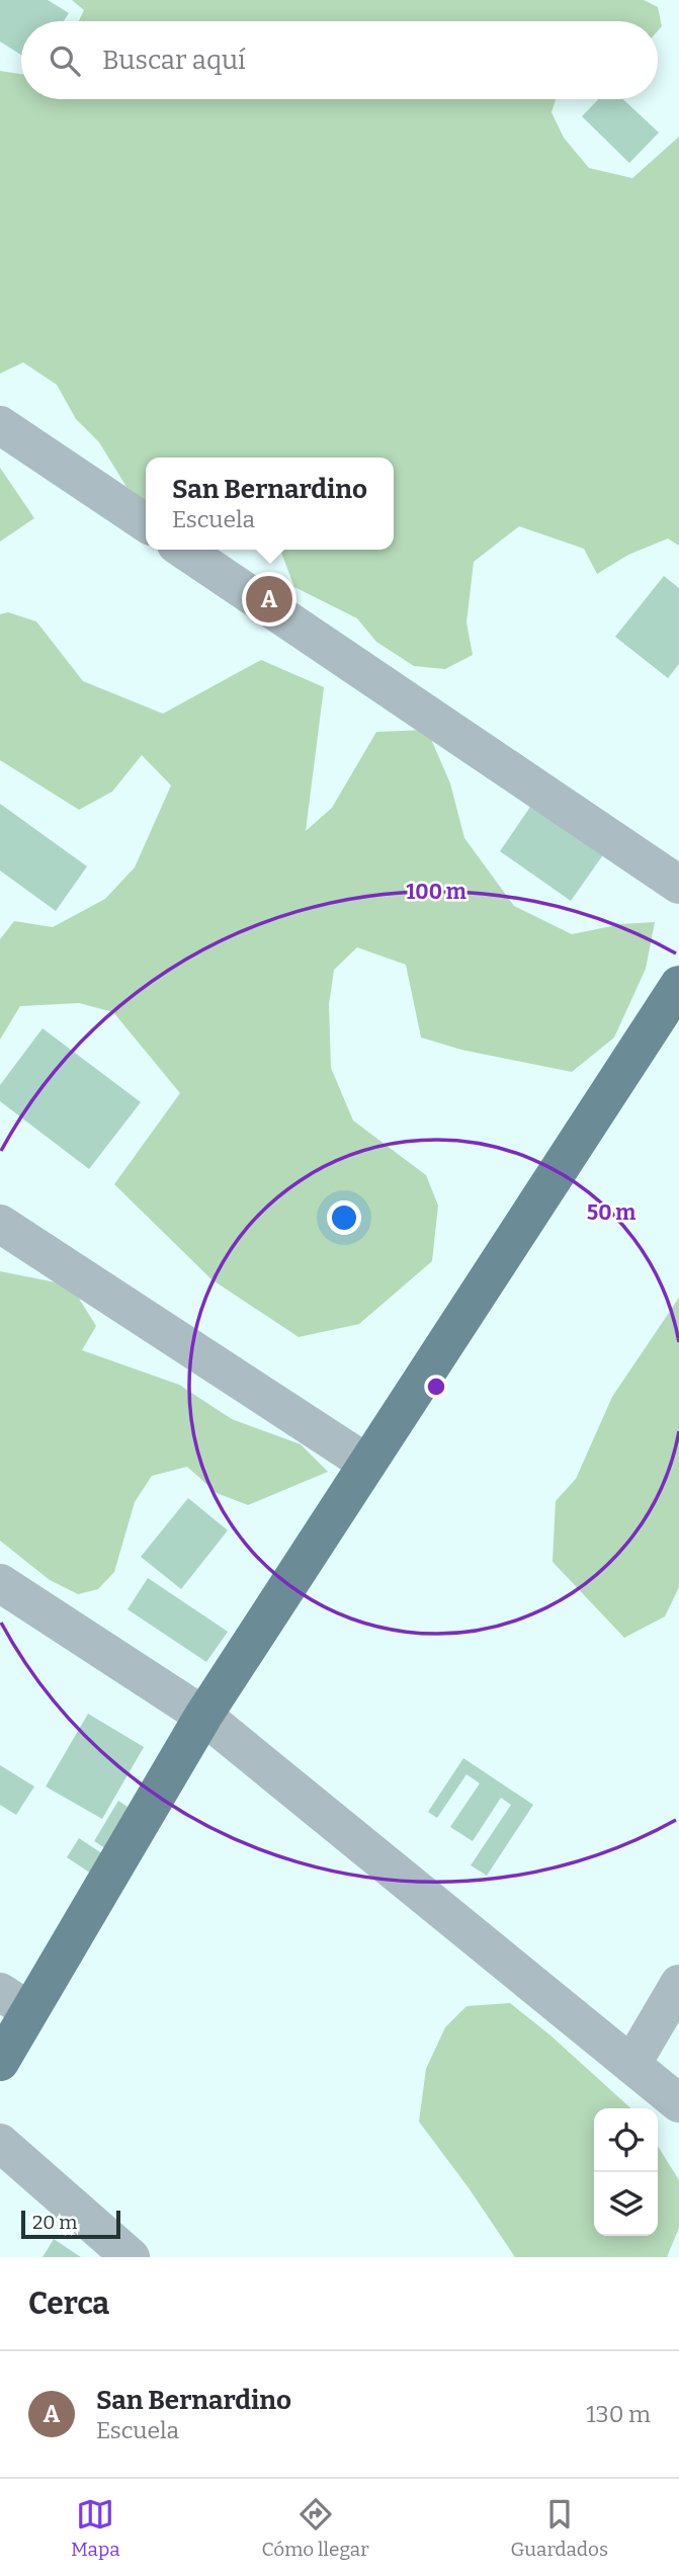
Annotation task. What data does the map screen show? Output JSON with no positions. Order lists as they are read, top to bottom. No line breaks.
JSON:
{"scale_bar":"20 m","page":{"search":"Buscar aquí","popup":["San Bernardino","Escuela"],"pins":"A","scale":"20 m","heading":"Cerca","list":[{"mark":"A","name":"San Bernardino","note":"Escuela","value":"130 m"}],"nav":["Mapa","Cómo llegar","Guardados"]},"rings":["100 m","50 m"]}
